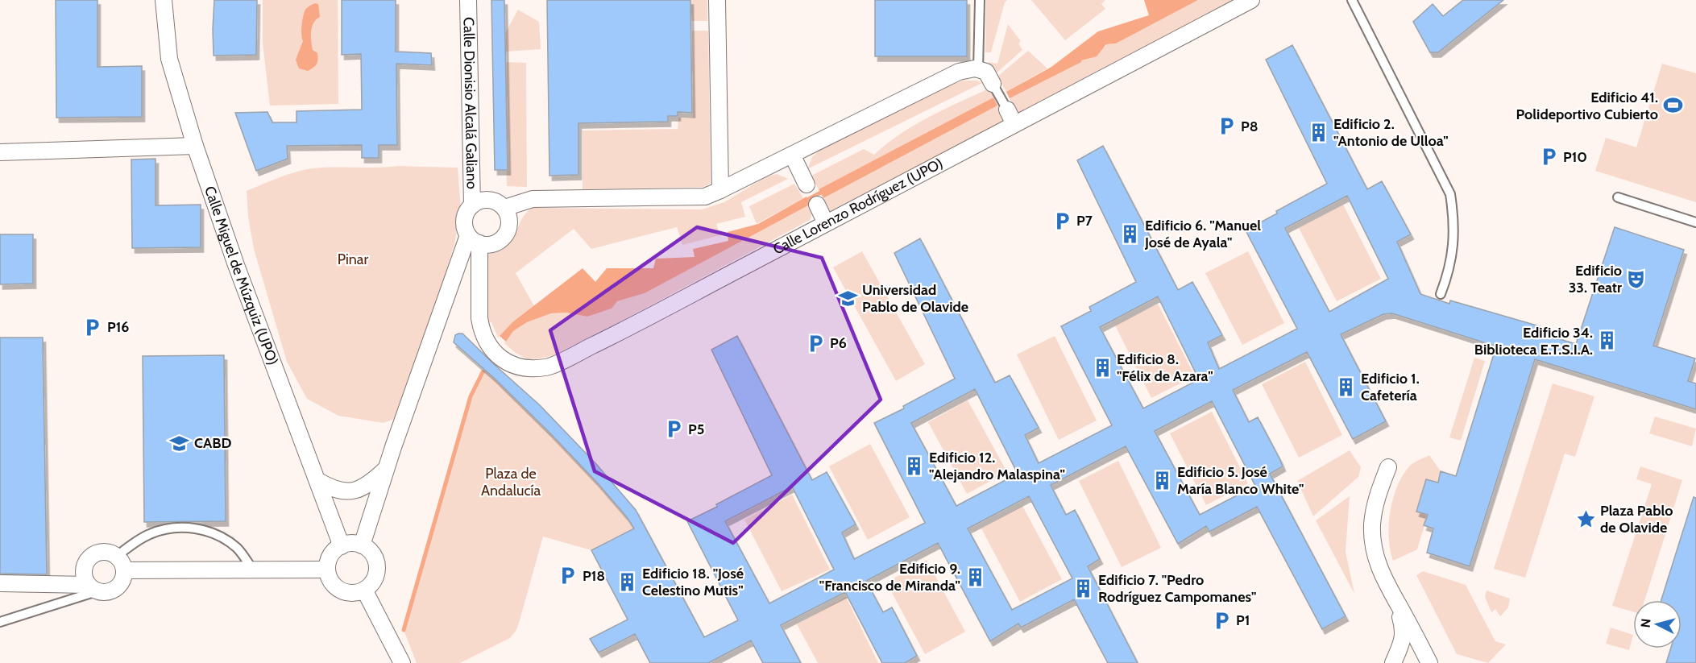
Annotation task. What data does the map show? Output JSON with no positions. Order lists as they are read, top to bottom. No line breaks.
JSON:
{"streets":{"street":["Calle Dionisio Alcalá Galiano","Calle Lorenzo Rodríguez (UPO)","Calle Miguel de Múzquiz (UPO)"]},"crossings":[["Calle Dionisio Alcalá Galiano","Calle Lorenzo Rodríguez (UPO)"]],"parks":["Pinar","Plaza de Andalucía"],"places":{"sports":["Edificio 41. Polideportivo Cubierto"],"parking":["P8","P10","P7","P16","P6","P5","P18","P1"],"building":["Edificio 2. \"Antonio de Ulloa\"","Edificio 6. \"Manuel José de Ayala\"","Edificio 34. Biblioteca E.T.S.I.A.","Edificio 8. \"Félix de Azara\"","Edificio 1. Cafetería","Edificio 12. \"Alejandro Malaspina\"","Edificio 5. José María Blanco White\"","Edificio 9. \"Francisco de Miranda\"","Edificio 18. \"José Celestino Mutis\"","Edificio 7. \"Pedro Rodríguez Campomanes\""],"theatre":["Edificio 33. Teatr"],"school or university":["Universidad Pablo de Olavide","CABD"],"place":["Plaza Pablo de Olavide"]},"north":"left"}
